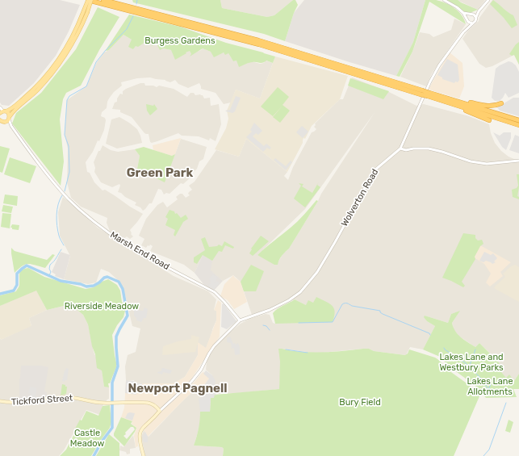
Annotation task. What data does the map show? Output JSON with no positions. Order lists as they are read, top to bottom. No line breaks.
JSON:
{"streets":{"main road":["Tickford Street"],"street":["Wolverton Road","Marsh End Road"]},"crossings":[["Wolverton Road","Marsh End Road"]],"districts":["Green Park","Newport Pagnell"],"parks":["Burgess Gardens","Riverside Meadow","Lakes Lane and Westbury Parks","Lakes Lane Allotments","Bury Field","Castle Meadow"]}
